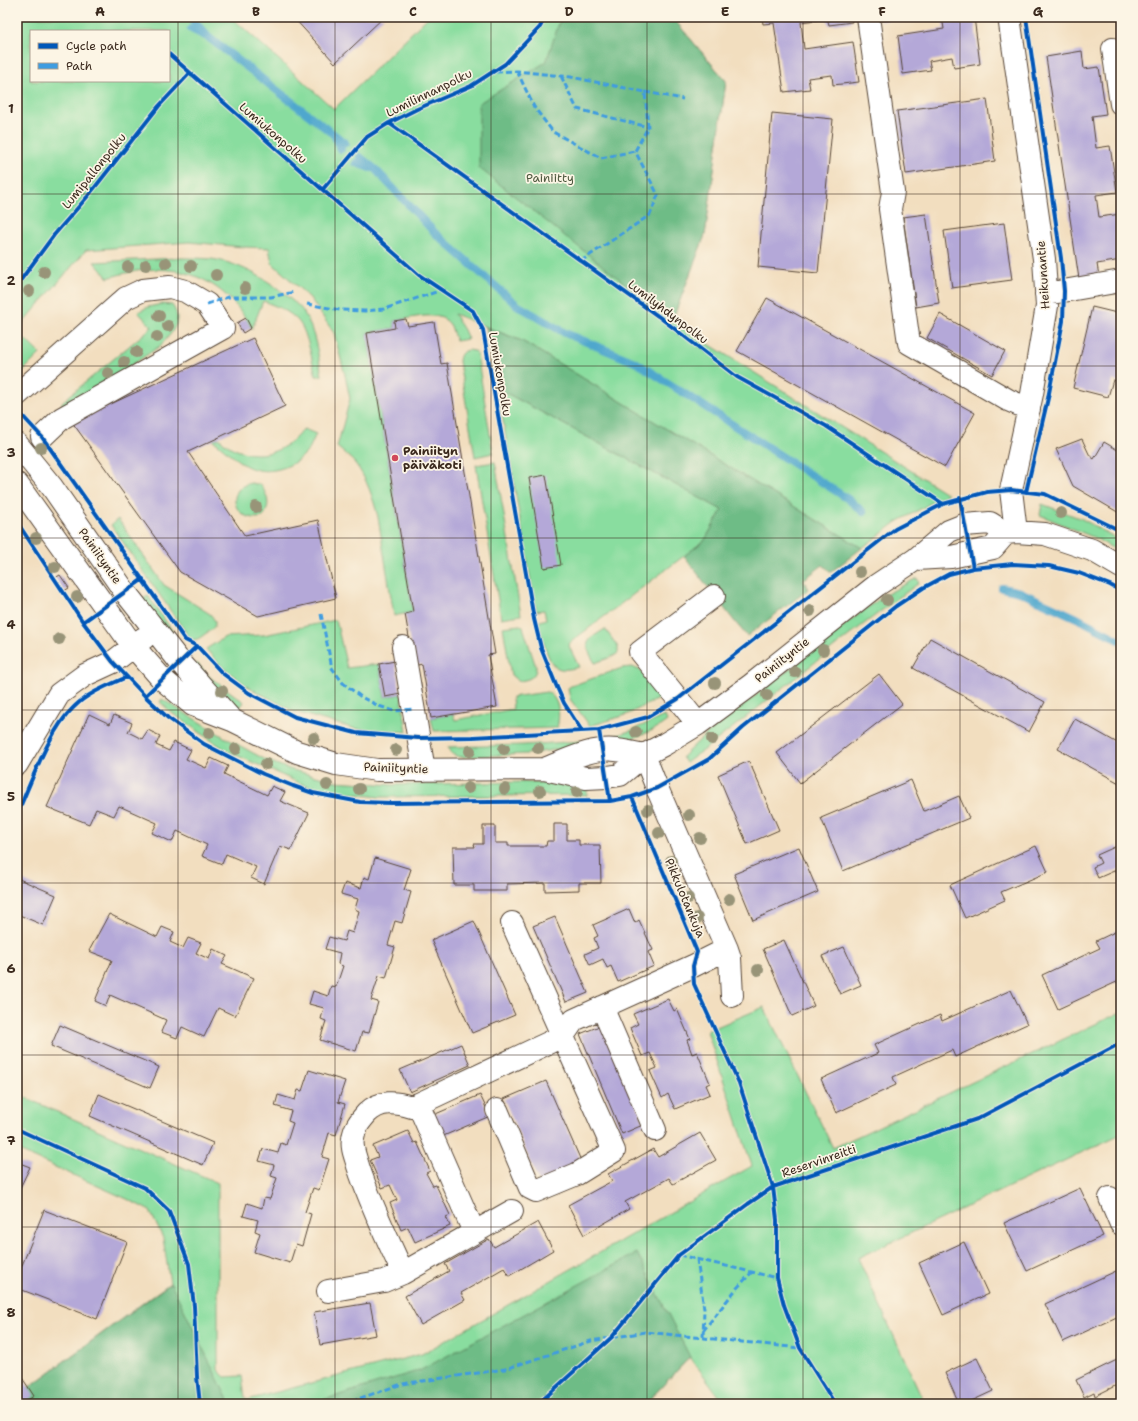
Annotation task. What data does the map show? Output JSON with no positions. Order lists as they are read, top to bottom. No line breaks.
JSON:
{"streets":{"street":["Heikunantie","Painiityntie","Pikkulotankuja"],"cycle path":["Lumilinnanpolku","Lumiukonpolku","Lumipallonpolku","Reservinreitti"]},"crossings":[["Heikunantie","Painiityntie"],["Painiityntie","Pikkulotankuja"]],"parks":["Painiitty"],"places":["Painiityn päiväkoti"],"legend":["Cycle path","Path"],"grid":{"columns":["A","B","C","D","E","F","G"],"rows":["1","2","3","4","5","6","7","8"]}}
